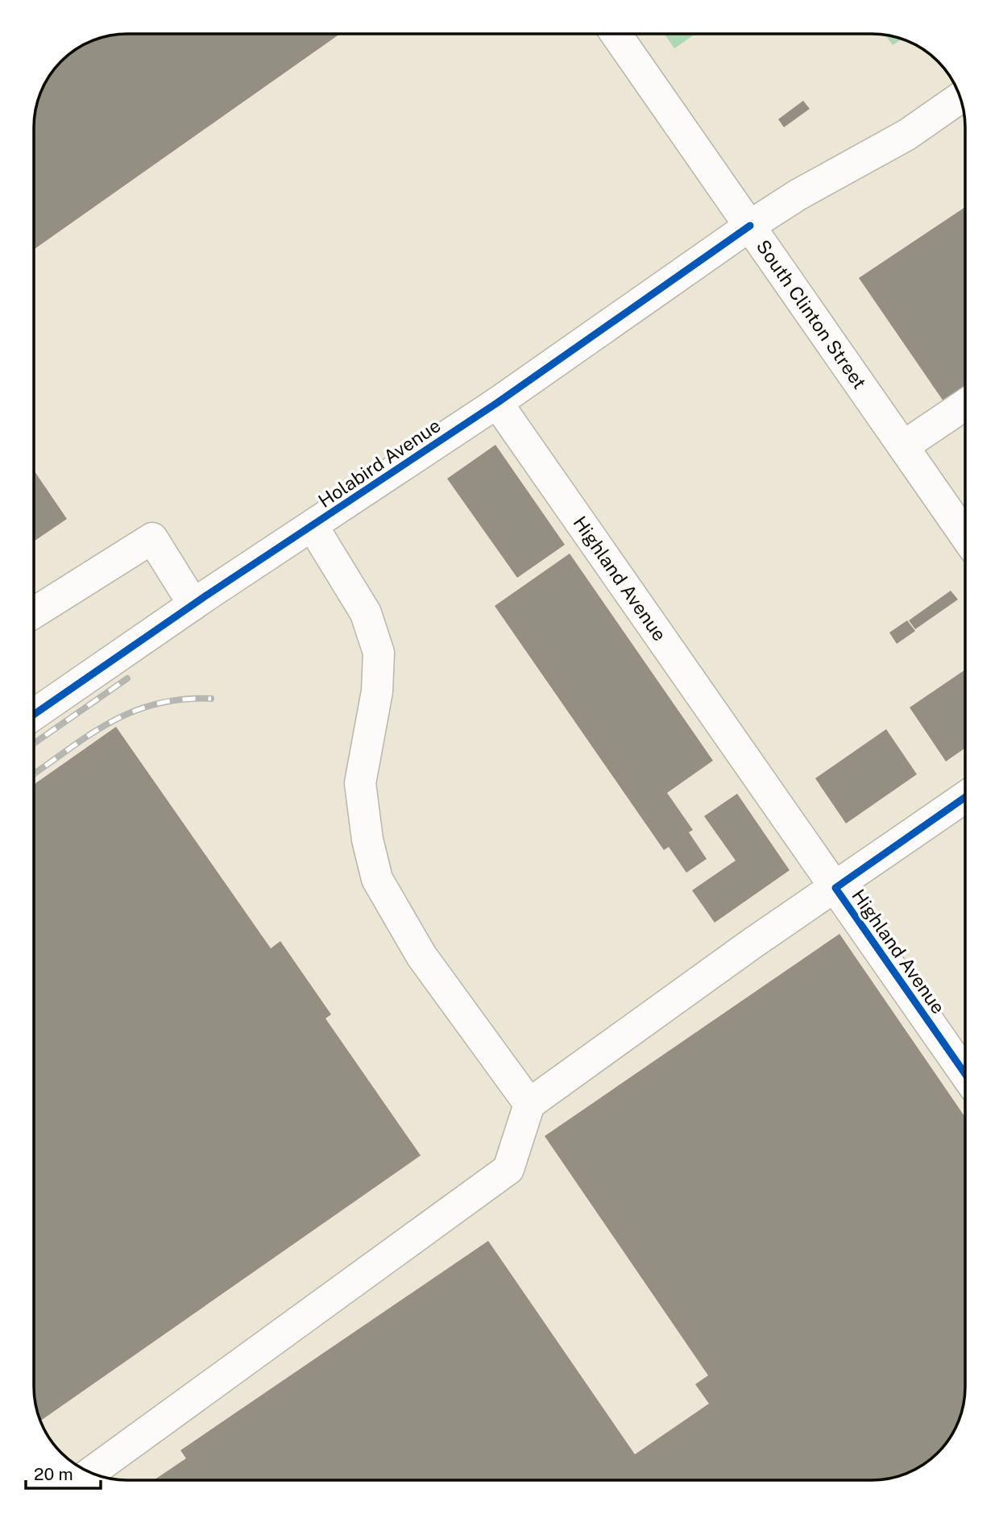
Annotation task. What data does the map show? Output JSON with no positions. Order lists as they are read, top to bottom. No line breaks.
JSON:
{"streets":{"street":["South Clinton Street","Holabird Avenue","Highland Avenue"]},"crossings":[["South Clinton Street","Holabird Avenue"],["Holabird Avenue","Highland Avenue"]],"scale_bar":"20 m"}
